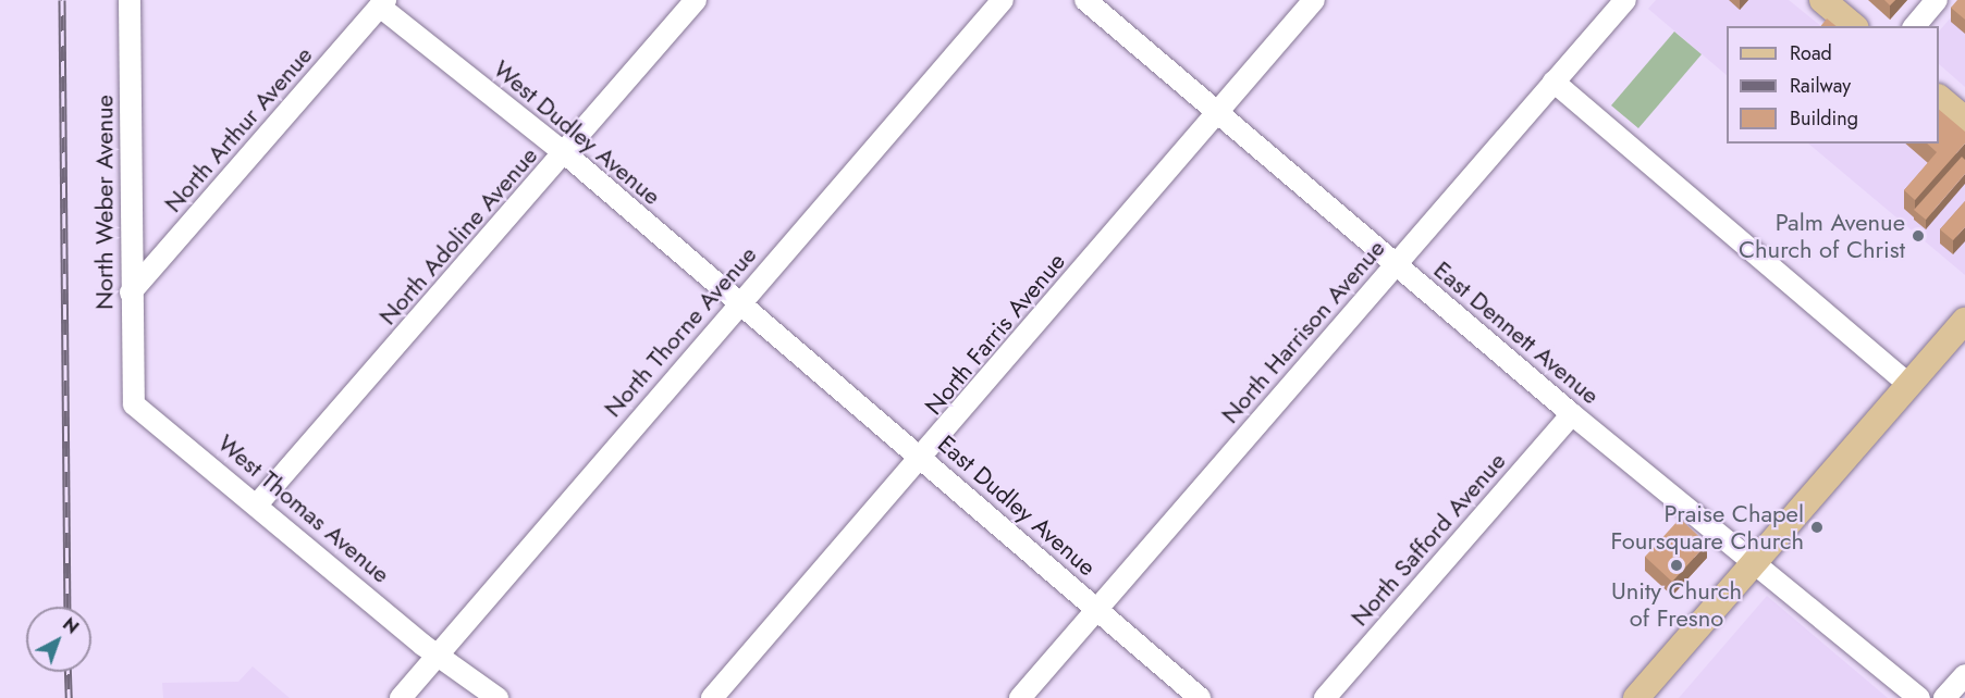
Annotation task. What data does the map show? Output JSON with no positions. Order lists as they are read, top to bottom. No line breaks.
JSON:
{"streets":{"street":["North Arthur Avenue","West Dudley Avenue","North Weber Avenue","North Adoline Avenue","North Thorne Avenue","North Harrison Avenue","East Dennett Avenue","North Farris Avenue","East Dudley Avenue","West Thomas Avenue","North Safford Avenue"]},"crossings":[["North Arthur Avenue","West Dudley Avenue"],["North Arthur Avenue","North Weber Avenue"],["West Dudley Avenue","North Adoline Avenue"],["West Dudley Avenue","North Thorne Avenue"],["West Dudley Avenue","East Dudley Avenue"],["North Weber Avenue","West Thomas Avenue"],["North Adoline Avenue","West Thomas Avenue"],["North Thorne Avenue","East Dudley Avenue"],["North Thorne Avenue","West Thomas Avenue"],["North Harrison Avenue","East Dennett Avenue"],["North Harrison Avenue","East Dudley Avenue"],["East Dennett Avenue","North Farris Avenue"],["East Dennett Avenue","North Safford Avenue"],["North Farris Avenue","East Dudley Avenue"]],"places":["Palm Avenue Church of Christ","Praise Chapel Foursquare Church","Unity Church of Fresno"],"legend":["Road","Railway","Building"],"north":"top right"}
